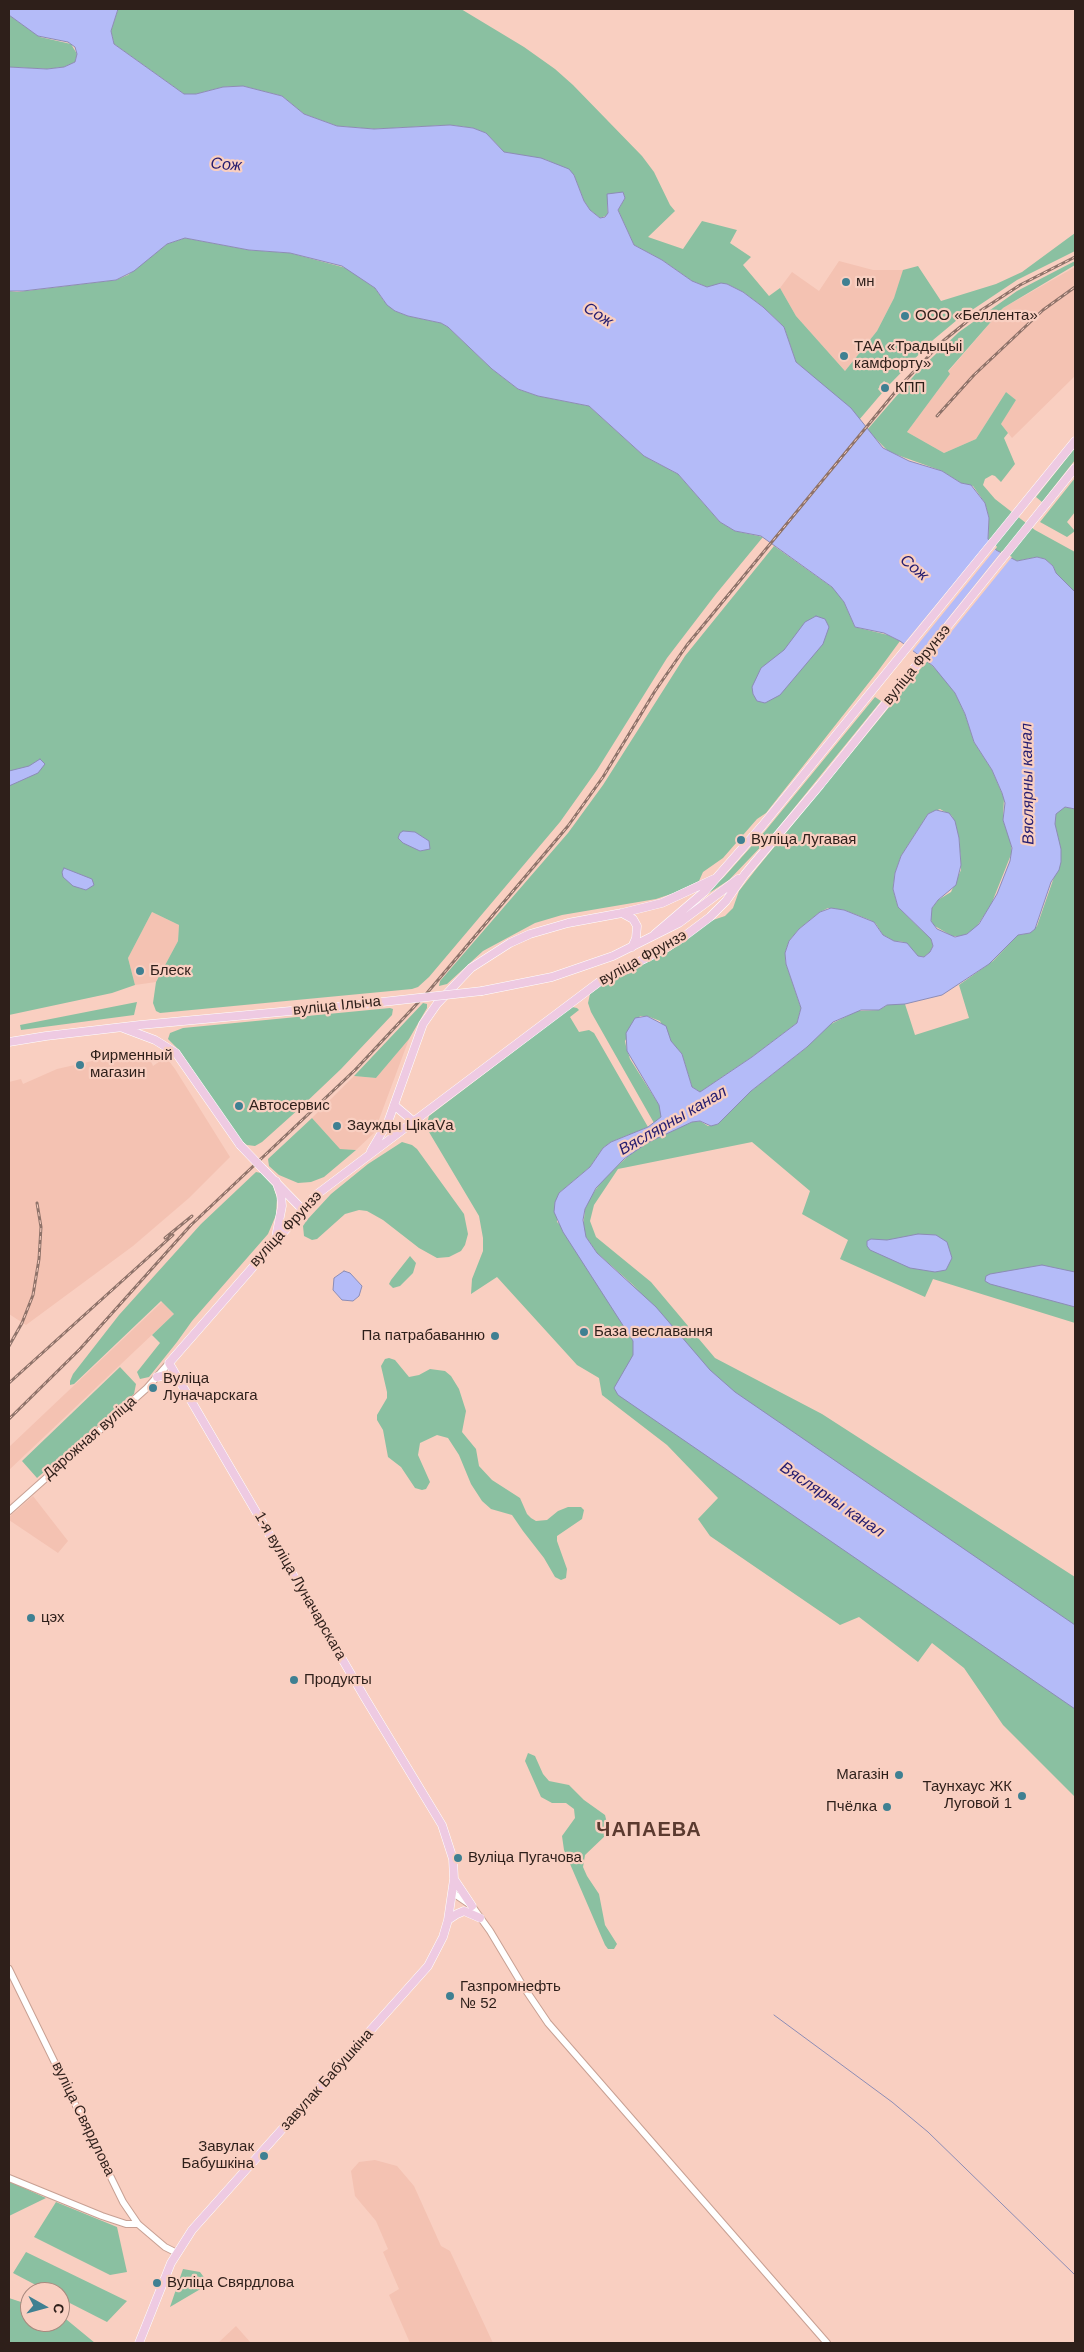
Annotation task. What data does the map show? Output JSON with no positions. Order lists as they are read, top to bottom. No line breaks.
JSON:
{"streets":{"main road":["вуліца Фрунзэ","вуліца Ільіча","1-я вуліца Луначарскага","завулак Бабушкіна"],"street":["Дарожная вуліца","вуліца Свярдлова"]},"crossings":[["вуліца Фрунзэ","вуліца Ільіча"],["вуліца Фрунзэ","Дарожная вуліца"],["вуліца Фрунзэ","1-я вуліца Луначарскага"],["Дарожная вуліца","1-я вуліца Луначарскага"],["1-я вуліца Луначарскага","завулак Бабушкіна"],["завулак Бабушкіна","вуліца Свярдлова"]],"districts":["ЧАПАЕВА"],"water":["Сож","Вяслярны канал"],"places":["мн","ООО «Беллента»","ТАА «Традыцыі камфорту»","КПП","Вуліца Лугавая","Блеск","Фирменный магазин","Автосервис","Заужды ЦікаVа","База веславання","Па патрабаванню","Вуліца Луначарскага","цэх","Продукты","Магазін","Таунхаус ЖК Луговой 1","Пчёлка","Вуліца Пугачова","Газпромнефть № 52","Завулак Бабушкіна","Вуліца Свярдлова"],"north":"right"}
